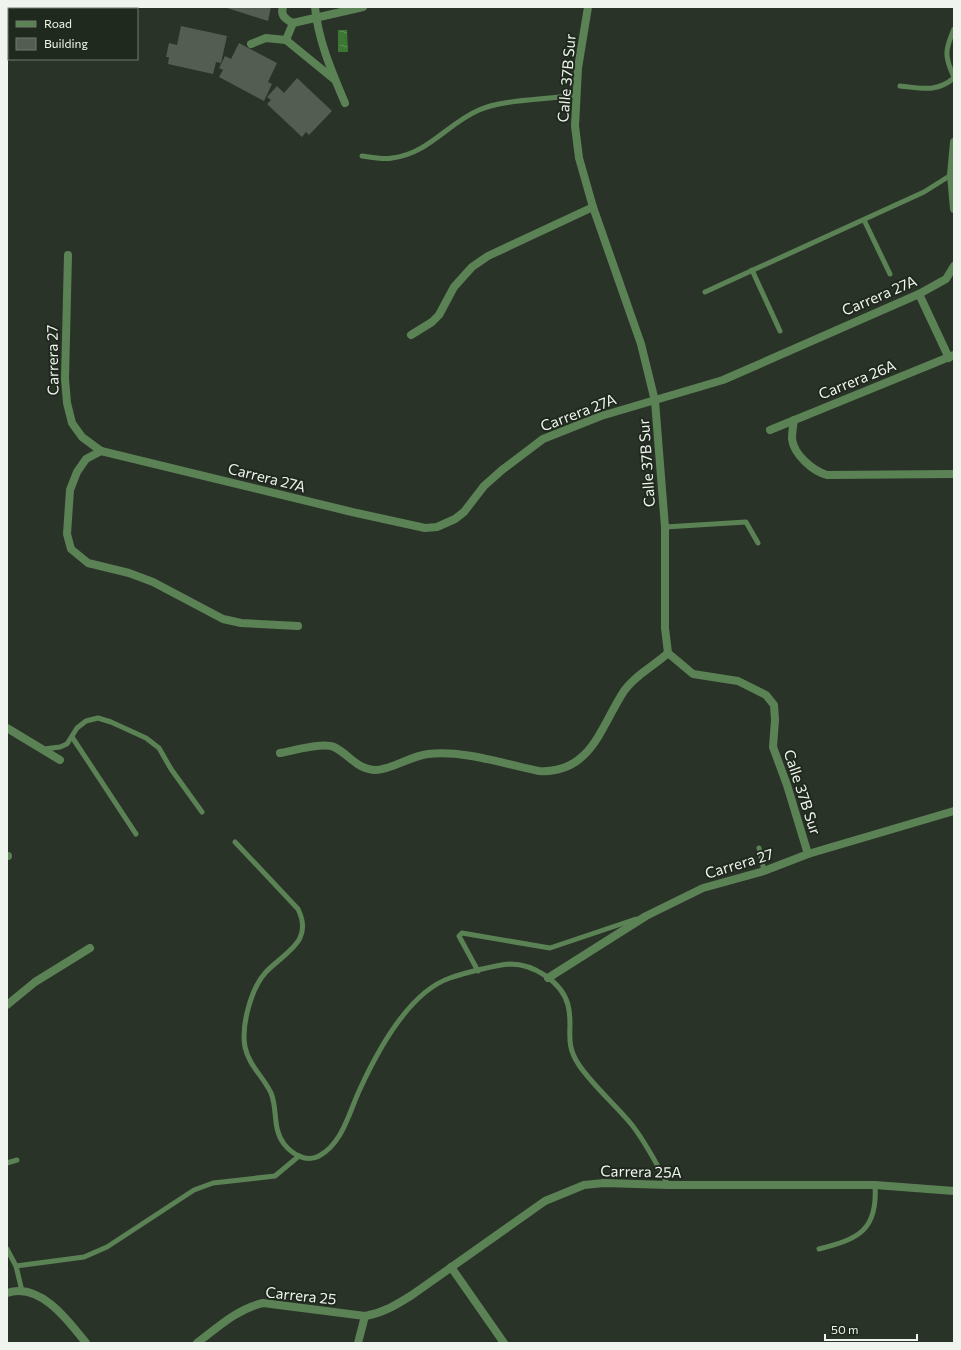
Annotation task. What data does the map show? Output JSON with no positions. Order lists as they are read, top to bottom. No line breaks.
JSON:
{"streets":{"street":["Calle 37B Sur","Carrera 27A","Carrera 27","Carrera 26A","Carrera 25A","Carrera 25"]},"crossings":[["Calle 37B Sur","Carrera 27A"],["Calle 37B Sur","Carrera 27"],["Carrera 27A","Carrera 27"],["Carrera 25A","Carrera 25"]],"legend":["Road","Building"],"scale_bar":"50 m"}
